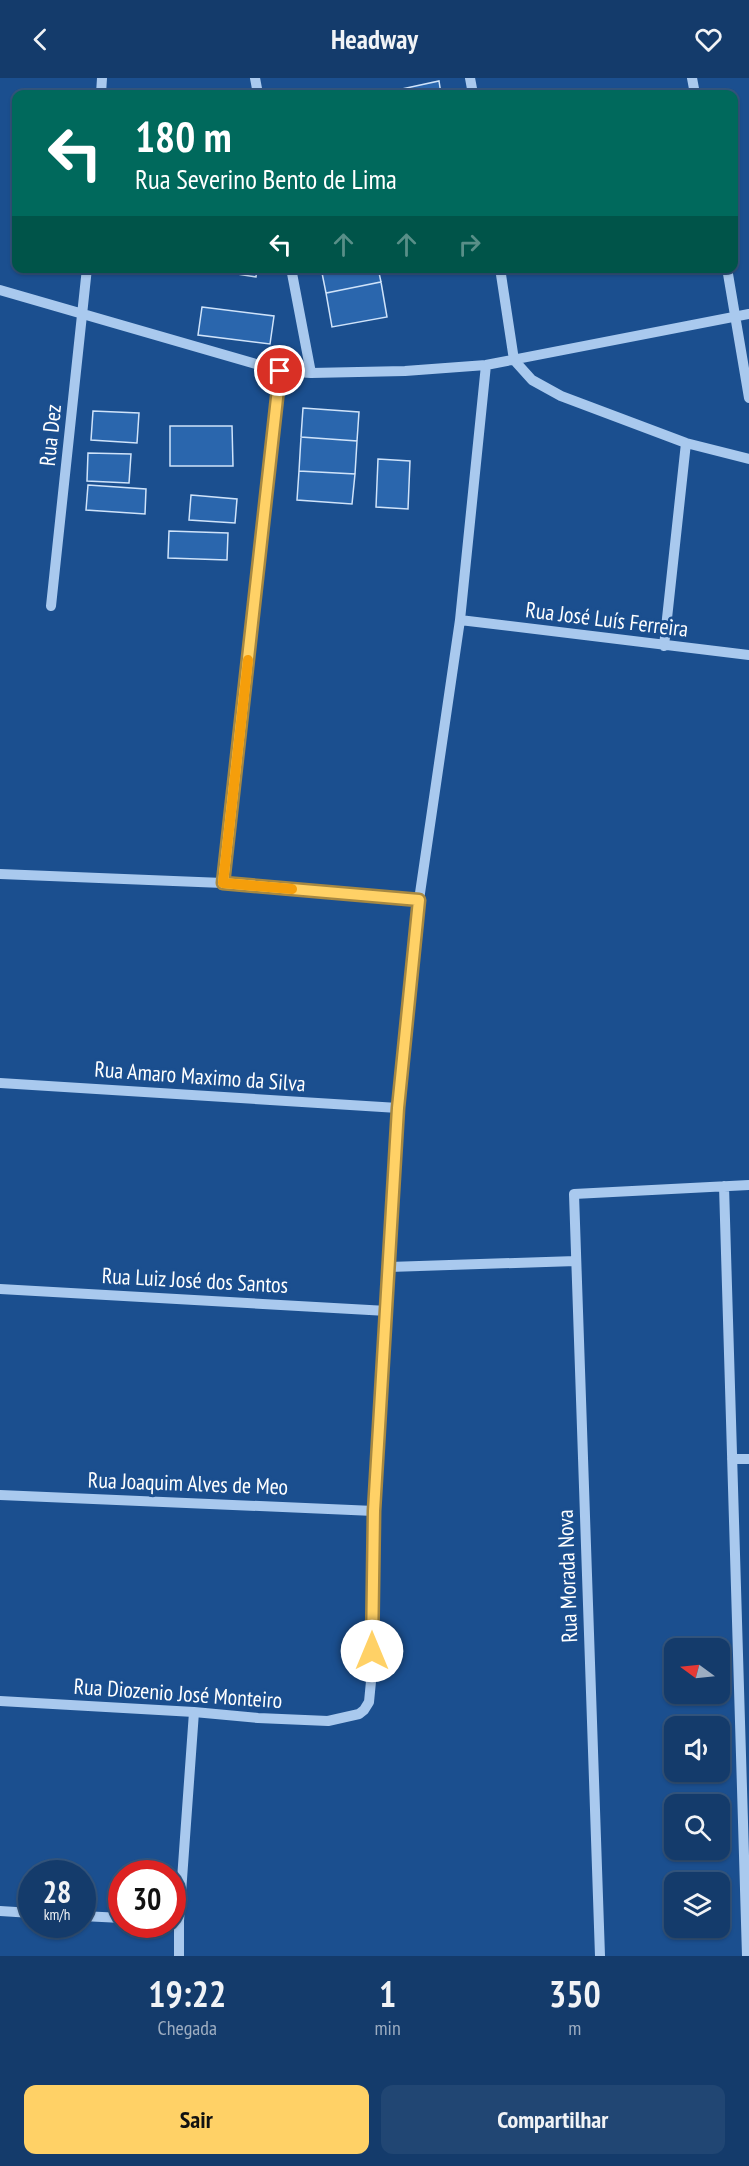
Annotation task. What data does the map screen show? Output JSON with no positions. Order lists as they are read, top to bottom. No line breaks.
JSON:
{"streets":{"street":["Rua Dez","Rua José Luís Ferreira","Rua Amaro Maximo da Silva","Rua Luiz José dos Santos","Rua Joaquim Alves de Meo","Rua Morada Nova","Rua Diozenio José Monteiro"]},"crossings":[["Rua Joaquim Alves de Meo","Rua Diozenio José Monteiro"]],"north":"left","page":{"header":"Headway","turn":["180 m","Rua Severino Bento de Lima"],"speed":"28 km/h","limit":"30","eta":["19:22","Chegada","1","min","350","m"],"buttons":["Sair","Compartilhar"]}}
